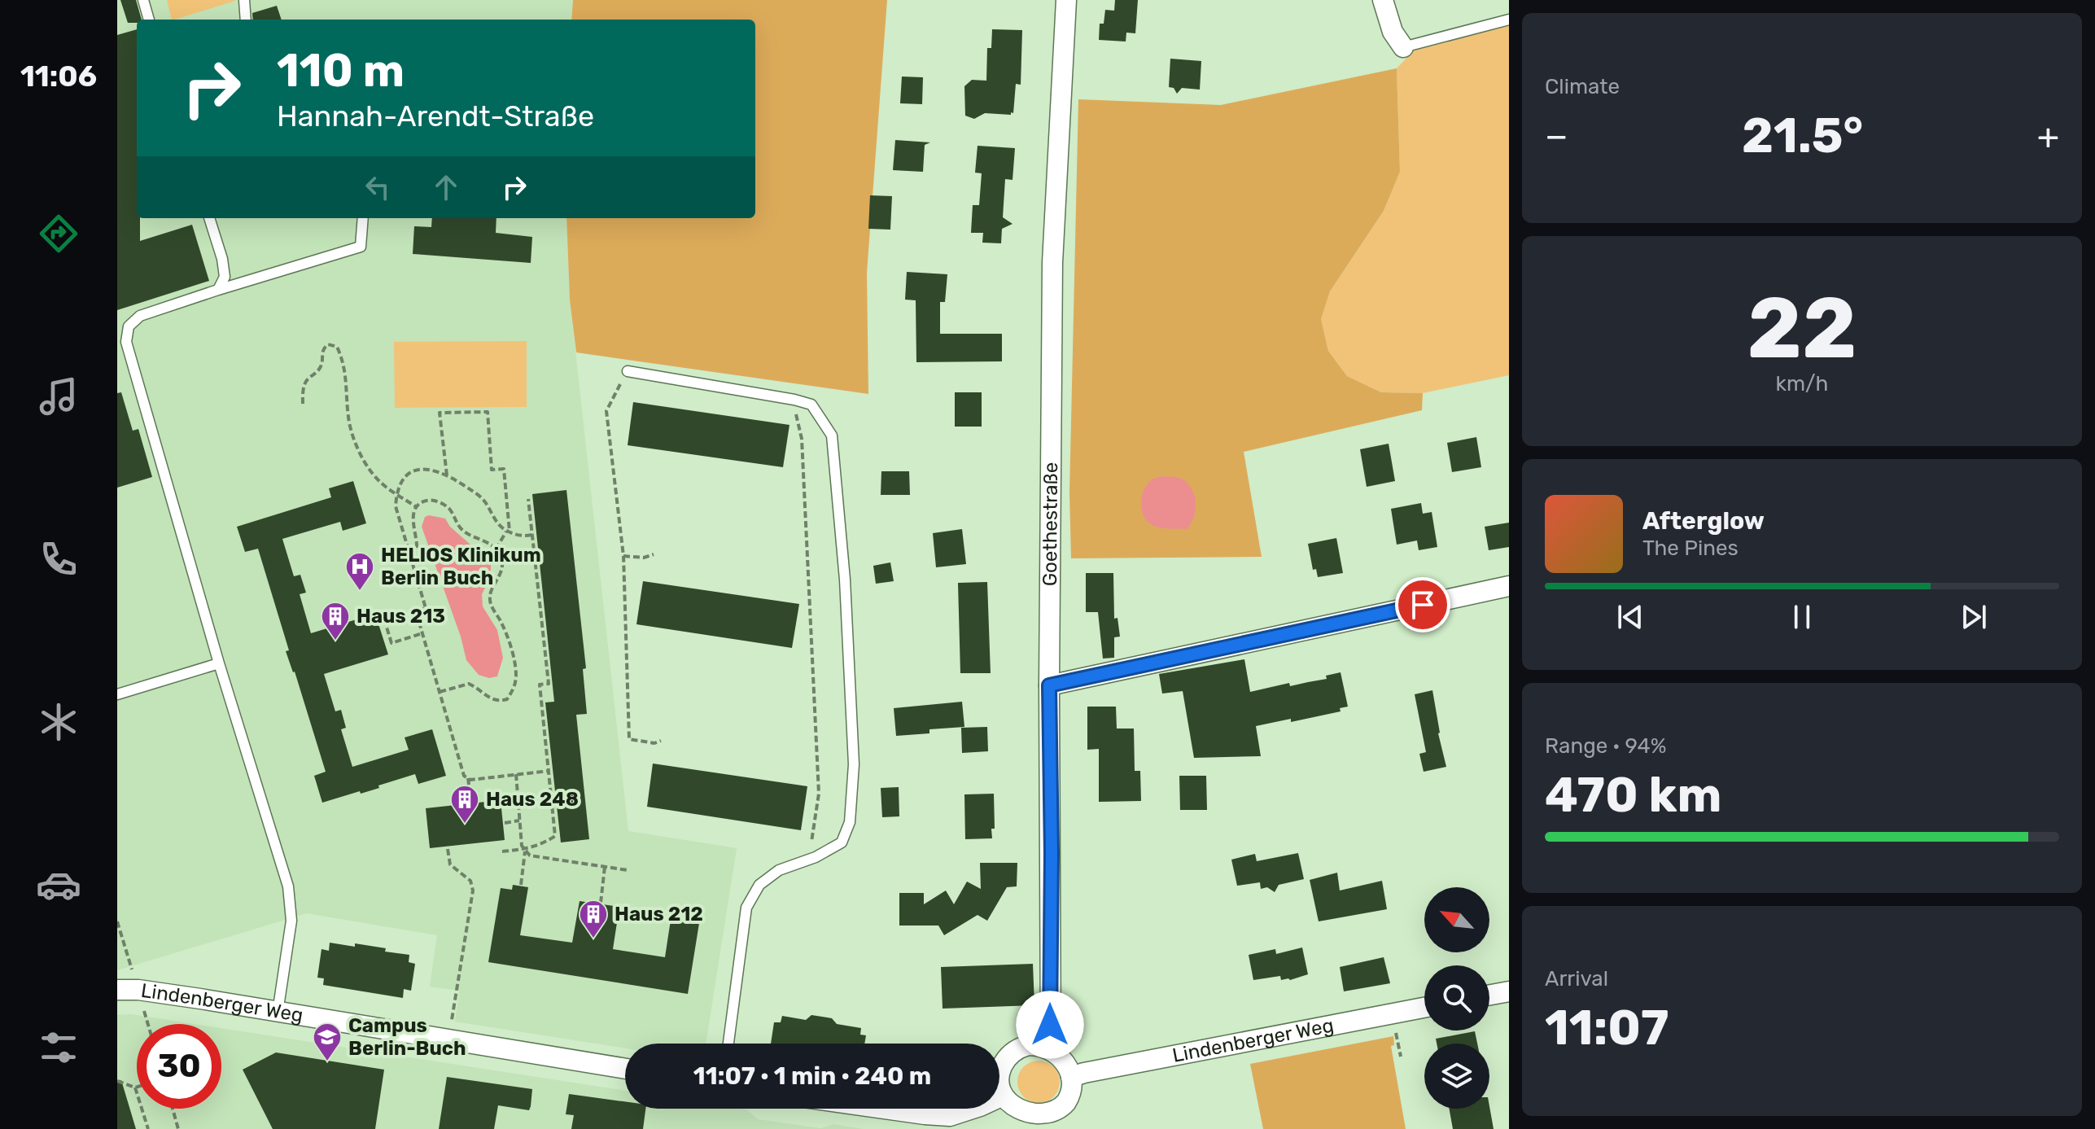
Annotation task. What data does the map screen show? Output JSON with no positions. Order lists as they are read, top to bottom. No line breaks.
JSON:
{"streets":{"street":["Goethestraße","Lindenberger Weg"]},"crossings":[["Goethestraße","Lindenberger Weg"]],"places":{"hospital":["HELIOS Klinikum Berlin Buch"],"building":["Haus 213","Haus 248","Haus 212"],"school or university":["Campus Berlin-Buch"]},"north":"top left","page":{"tabs":"11:06","tile":["Climate",["22","km/h"],["Range · 94%","470 km"],["Arrival","11:07"]],"turn":["110 m","Hannah-Arendt-Straße"],"heat":["−","21.5°","+"],"song":["Afterglow","The Pines"],"limit":"30","trip":"11:07 · 1 min · 240 m"}}
